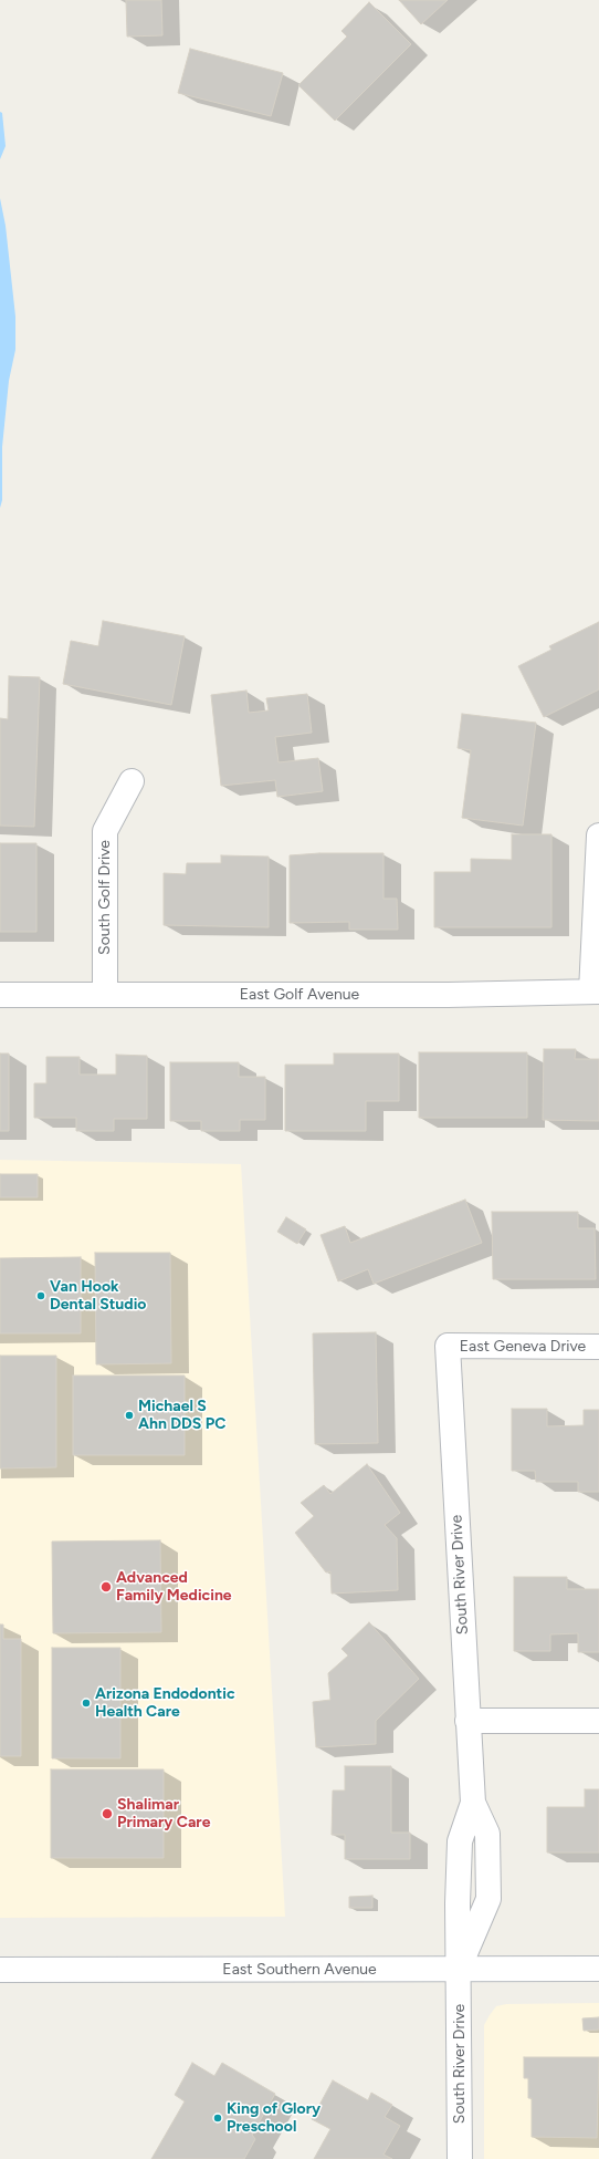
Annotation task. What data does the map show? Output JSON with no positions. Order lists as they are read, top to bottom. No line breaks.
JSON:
{"streets":{"street":["South Golf Drive","East Golf Avenue","East Geneva Drive","South River Drive","East Southern Avenue"]},"crossings":[["South Golf Drive","East Golf Avenue"],["East Geneva Drive","South River Drive"],["South River Drive","East Southern Avenue"]],"places":["Van Hook Dental Studio","Michael S Ahn DDS PC","Advanced Family Medicine","Arizona Endodontic Health Care","Shalimar Primary Care","King of Glory Preschool"]}
